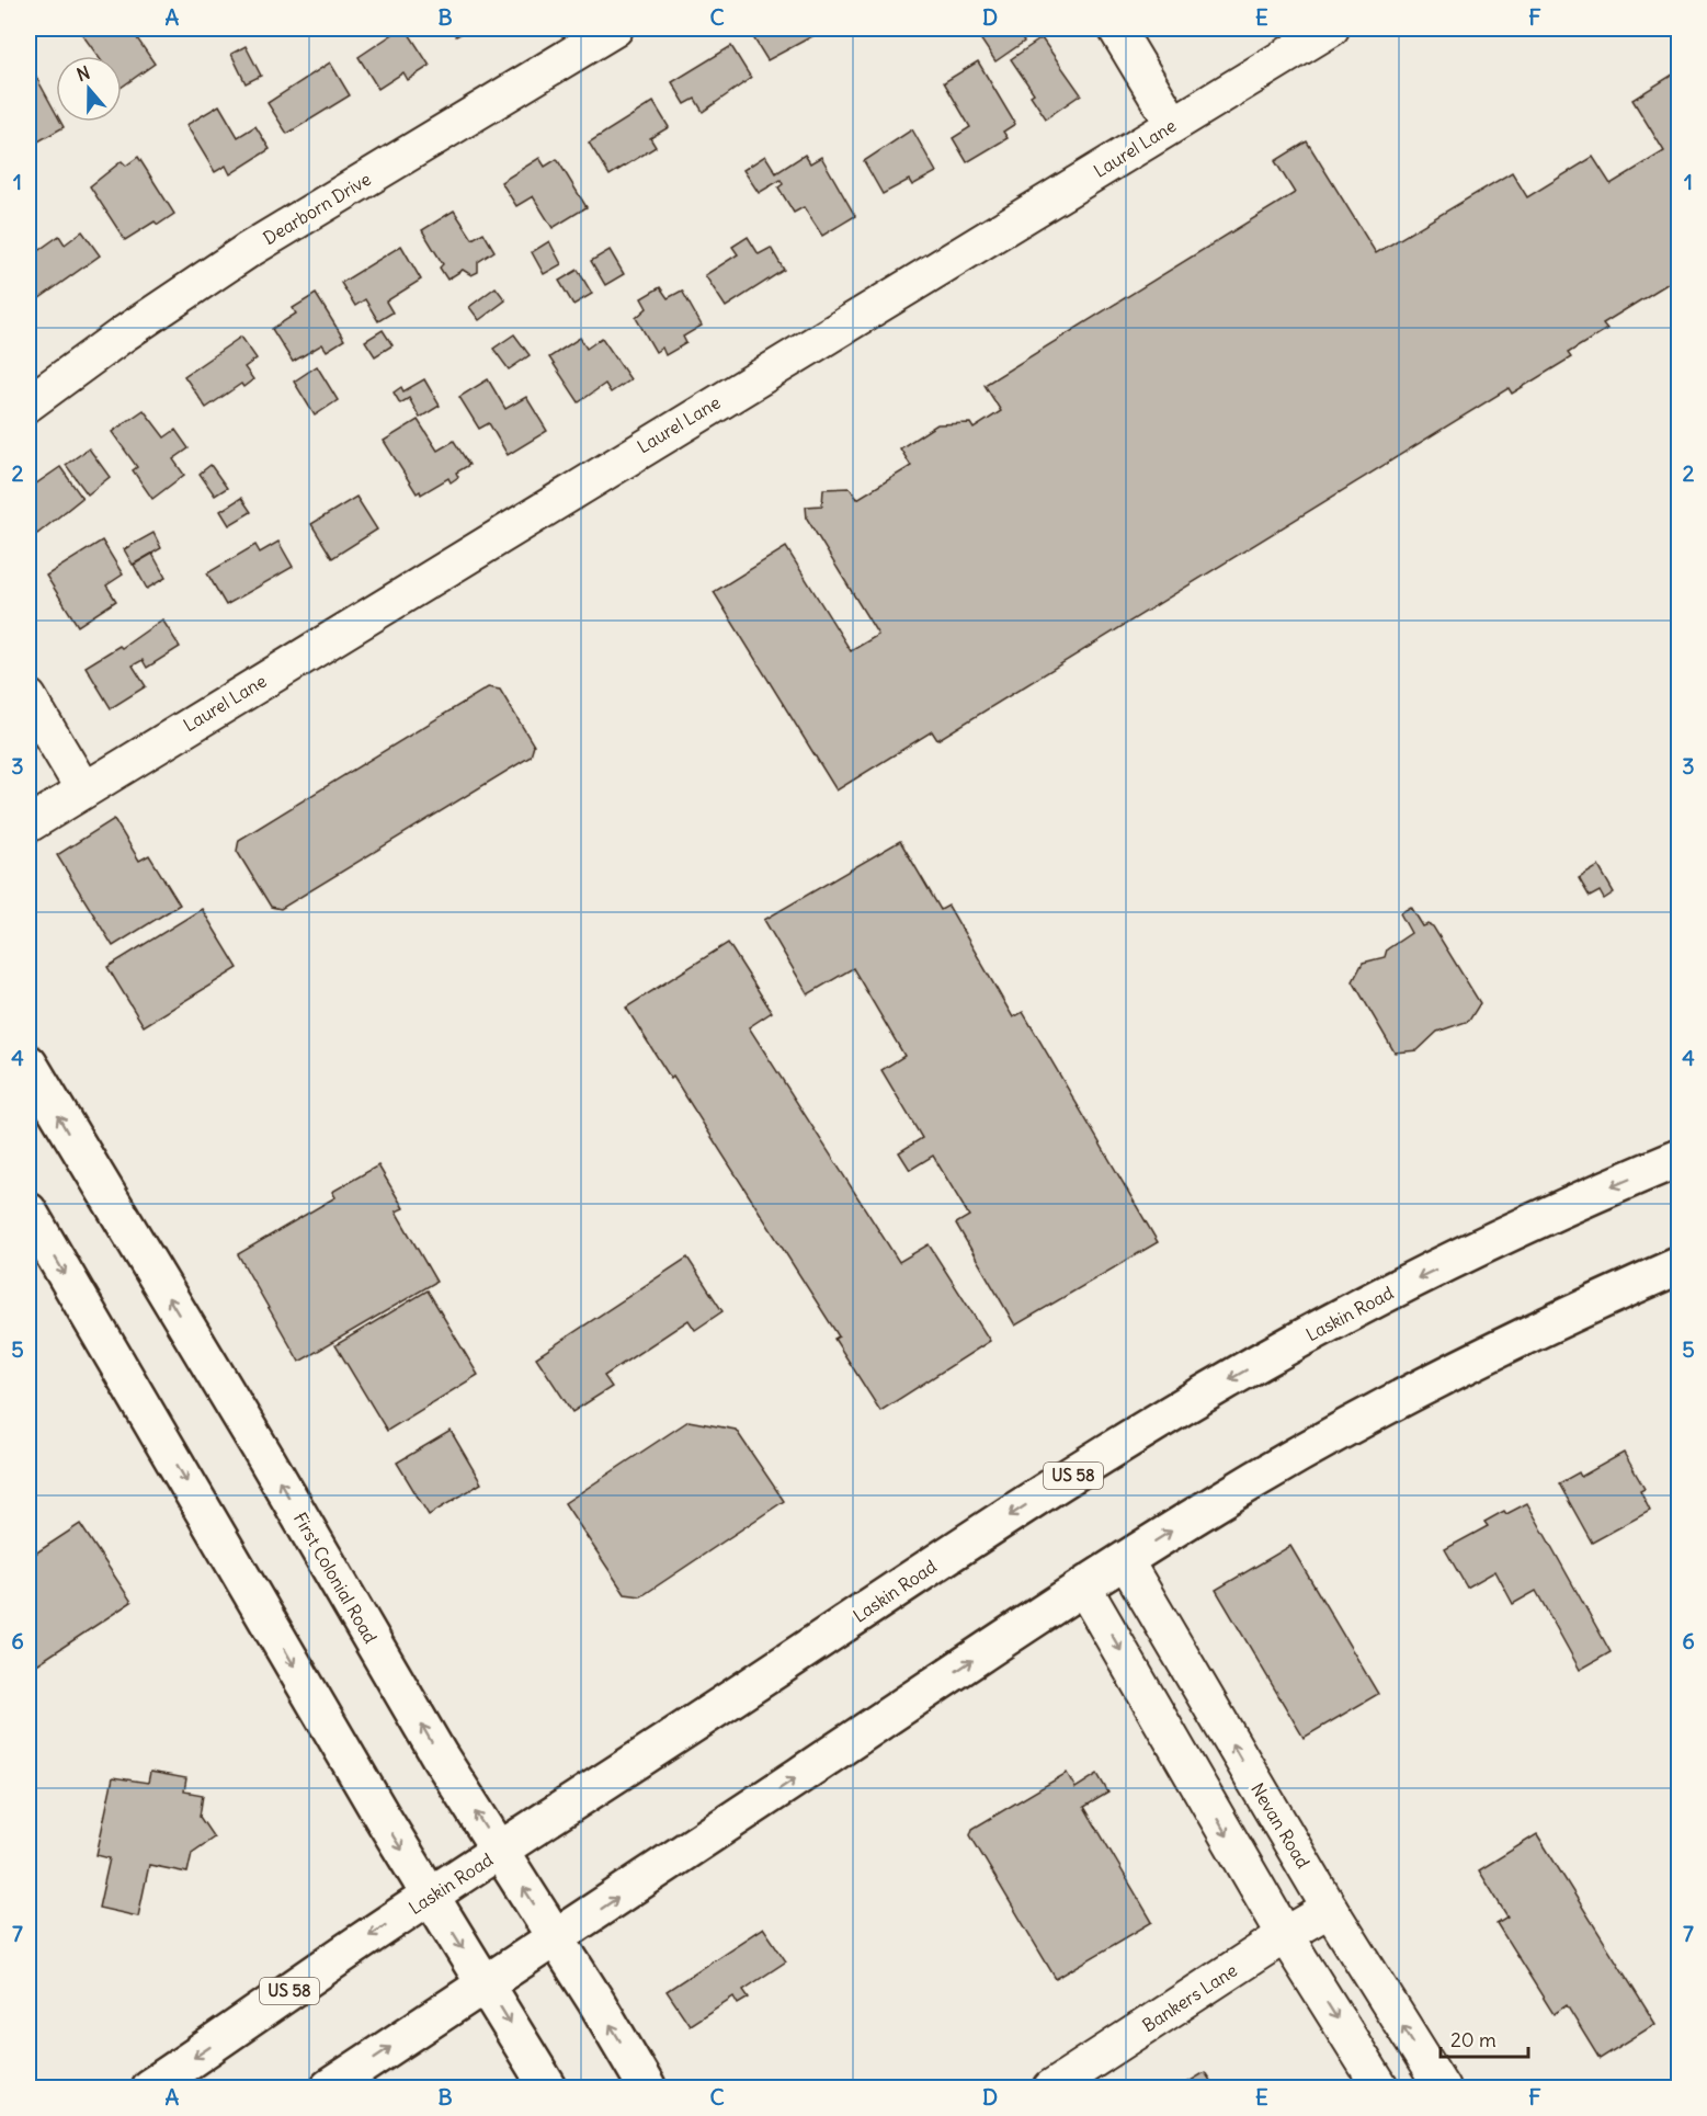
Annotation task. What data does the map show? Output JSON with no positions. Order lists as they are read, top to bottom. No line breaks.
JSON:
{"streets":{"main road":["Laskin Road","US 58","First Colonial Road"],"street":["Laurel Lane","Dearborn Drive","Nevan Road","Bankers Lane"]},"crossings":[["Laskin Road","First Colonial Road"],["Nevan Road","Bankers Lane"]],"scale_bar":"20 m","north":"top","grid":{"columns":["A","B","C","D","E","F"],"rows":["1","2","3","4","5","6","7"]}}
